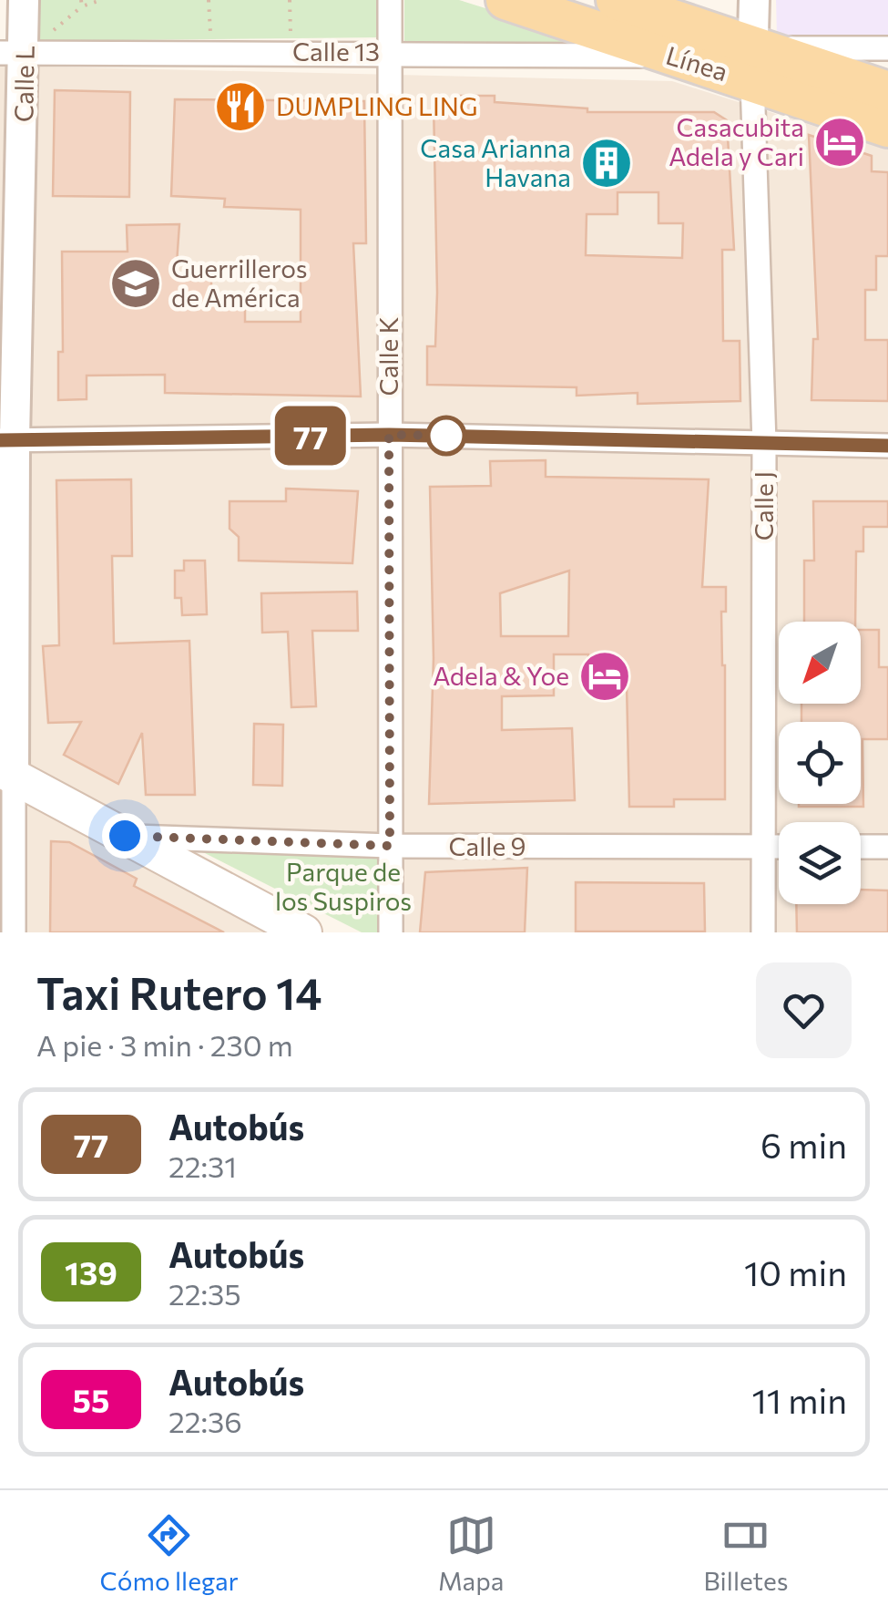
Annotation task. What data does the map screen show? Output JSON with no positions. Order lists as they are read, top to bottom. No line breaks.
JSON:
{"streets":{"main road":["Línea"],"street":["Calle 13","Calle L","Calle K","Calle J","Calle 9"]},"crossings":[["Calle 13","Línea"],["Calle 13","Calle L"],["Calle 13","Calle K"],["Línea","Calle J"],["Calle K","Calle 9"],["Calle J","Calle 9"]],"parks":["Parque de los Suspiros"],"places":{"restaurant":["DUMPLING LING"],"hotel":["Casacubita Adela y Cari","Adela & Yoe"],"building":["Casa Arianna Havana"],"school or university":["Guerrilleros de América"]},"lines":["bus line 77"],"north":"bottom left","page":{"on_map":"77","heading":["Taxi Rutero 14","A pie · 3 min · 230 m"],"list":[{"mark":"77","name":"Autobús","note":"22:31","value":"6 min"},{"mark":"139","name":"Autobús","note":"22:35","value":"10 min"},{"mark":"55","name":"Autobús","note":"22:36","value":"11 min"}],"tabs":["Cómo llegar","Mapa","Billetes"]}}
